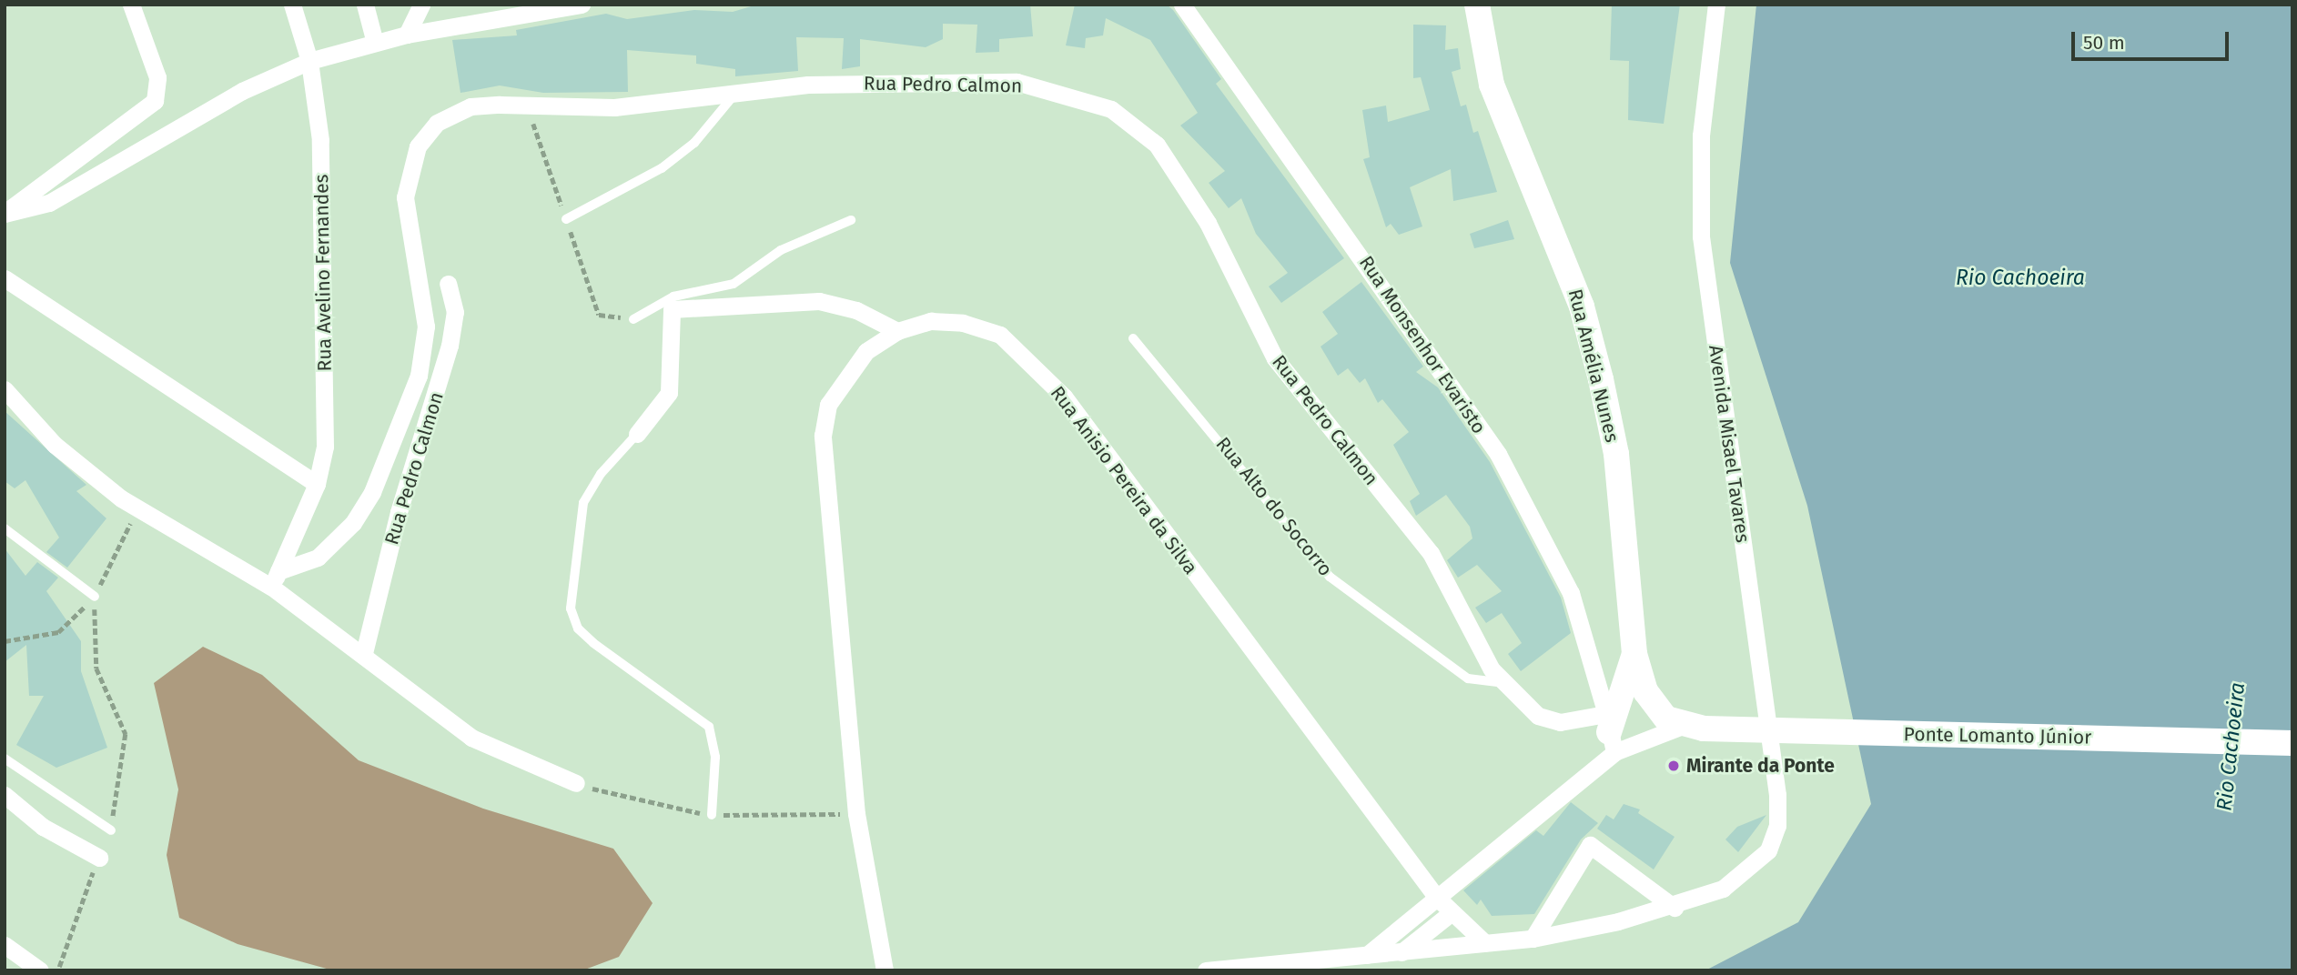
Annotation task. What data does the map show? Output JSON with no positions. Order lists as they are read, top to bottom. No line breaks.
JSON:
{"streets":{"main road":["Rua Amélia Nunes","Ponte Lomanto Júnior"],"street":["Rua Pedro Calmon","Rua Avelino Fernandes","Rua Monsenhor Evaristo","Avenida Misael Tavares","Rua Anisio Pereira da Silva"],"lane":["Rua Alto do Socorro"]},"crossings":[["Rua Pedro Calmon","Rua Avelino Fernandes"],["Rua Pedro Calmon","Rua Monsenhor Evaristo"],["Rua Pedro Calmon","Rua Alto do Socorro"],["Rua Amélia Nunes","Ponte Lomanto Júnior"]],"water":["Rio Cachoeira"],"places":["Mirante da Ponte"],"scale_bar":"50 m"}
